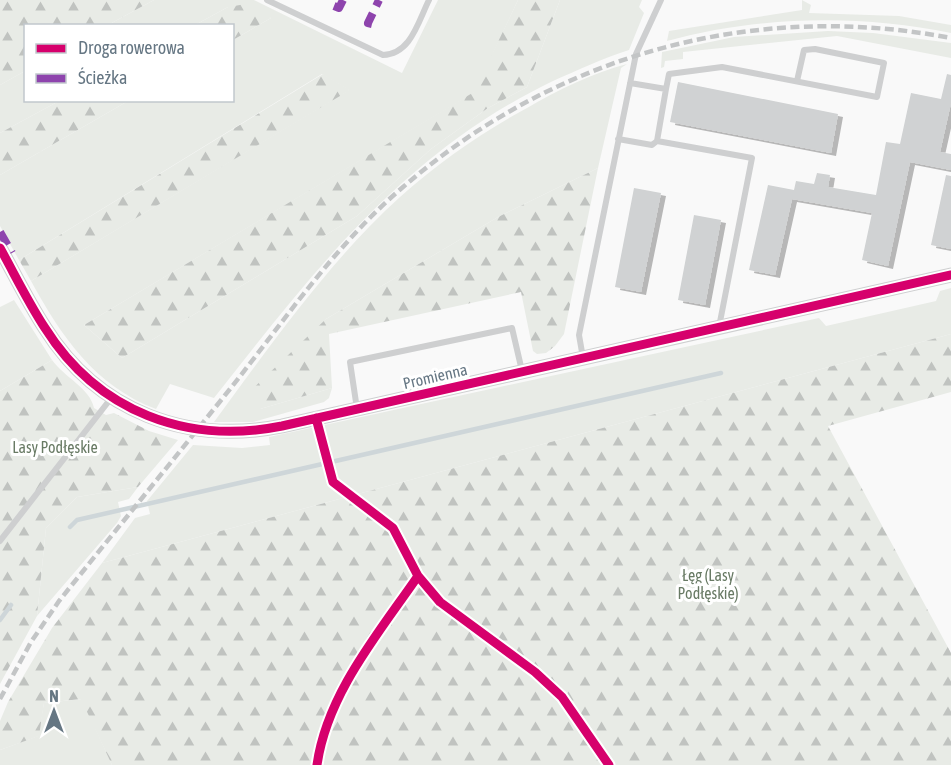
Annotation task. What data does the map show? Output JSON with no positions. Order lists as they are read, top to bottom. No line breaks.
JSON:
{"streets":{"street":["Promienna"]},"parks":["Lasy Podłęskie","Łęg (Lasy Podłęskie)"],"legend":["Droga rowerowa","Ścieżka"],"north":"top"}
